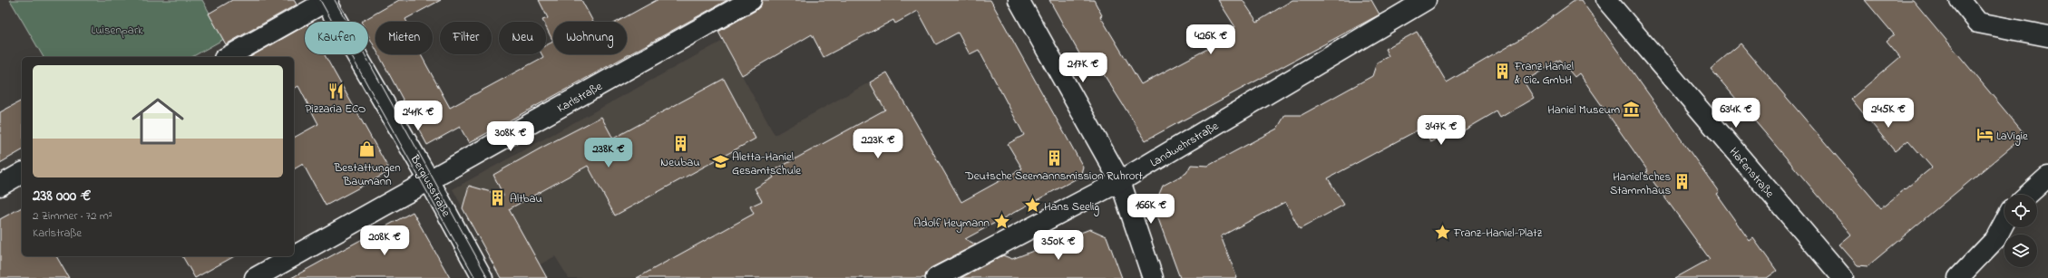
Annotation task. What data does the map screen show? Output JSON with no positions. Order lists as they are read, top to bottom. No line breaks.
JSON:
{"streets":{"street":["Karlstraße","Landwehrstraße","Hafenstraße","Bergiusstraße"]},"crossings":[["Karlstraße","Bergiusstraße"]],"parks":["Luisenpark"],"places":{"building":["Franz Haniel & Cie. GmbH","Neubau","Deutsche Seemannsmission Ruhrort","Haniel’sches Stammhaus","Altbau"],"restaurant":["Pizzaria ECO"],"museum":["Haniel Museum"],"hotel":["LaVigie"],"shop":["Bestattungen Baumann"],"school or university":["Aletta-Haniel Gesamtschule"],"place":["Hans Seelig","Adolf Heymann","Franz-Haniel-Platz"]},"page":{"chip":["Kaufen","Mieten","Filter","Neu","Wohnung"],"price":["426K €","217K €","634K €","245K €","241K €","347K €","308K €","223K €","238K €","166K €","208K €","350K €"],"list":[{"name":"238 000 €","note":"2 Zimmer · 72 m² · Karlstraße"}]}}
